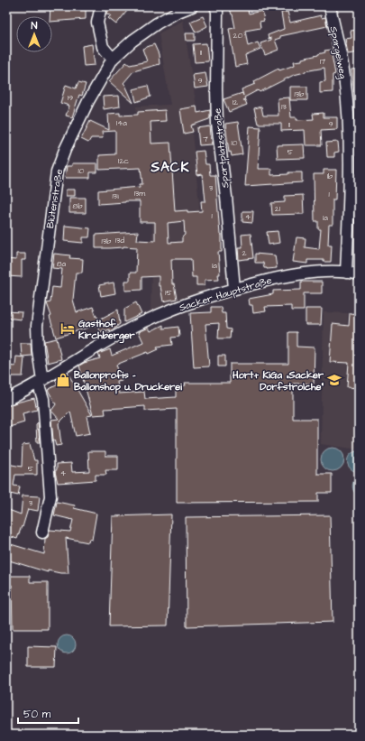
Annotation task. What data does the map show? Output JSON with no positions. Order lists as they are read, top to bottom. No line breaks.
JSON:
{"streets":{"street":["Spargelweg","Sportplatzstraße","Blütenstraße","Sacker Hauptstraße"]},"crossings":[["Spargelweg","Sacker Hauptstraße"],["Sportplatzstraße","Sacker Hauptstraße"],["Blütenstraße","Sacker Hauptstraße"]],"districts":["SACK"],"places":{"hotel":["Gasthof Kirchberger"],"shop":["Ballonprofis - Ballonshop u. Druckerei"],"school or university":["Hort+ KiGa „Sacker Dorfstrolche“"]},"house_numbers":["20","11","17","9","13b","19","12","13","14a","9","11","7","10","5","12c","10","1b","3","13m","1","13i","8b","21","1","4","1a","13d","13b","2","8a","1a","15","5","4","3"],"scale_bar":"50 m","north":"top"}
